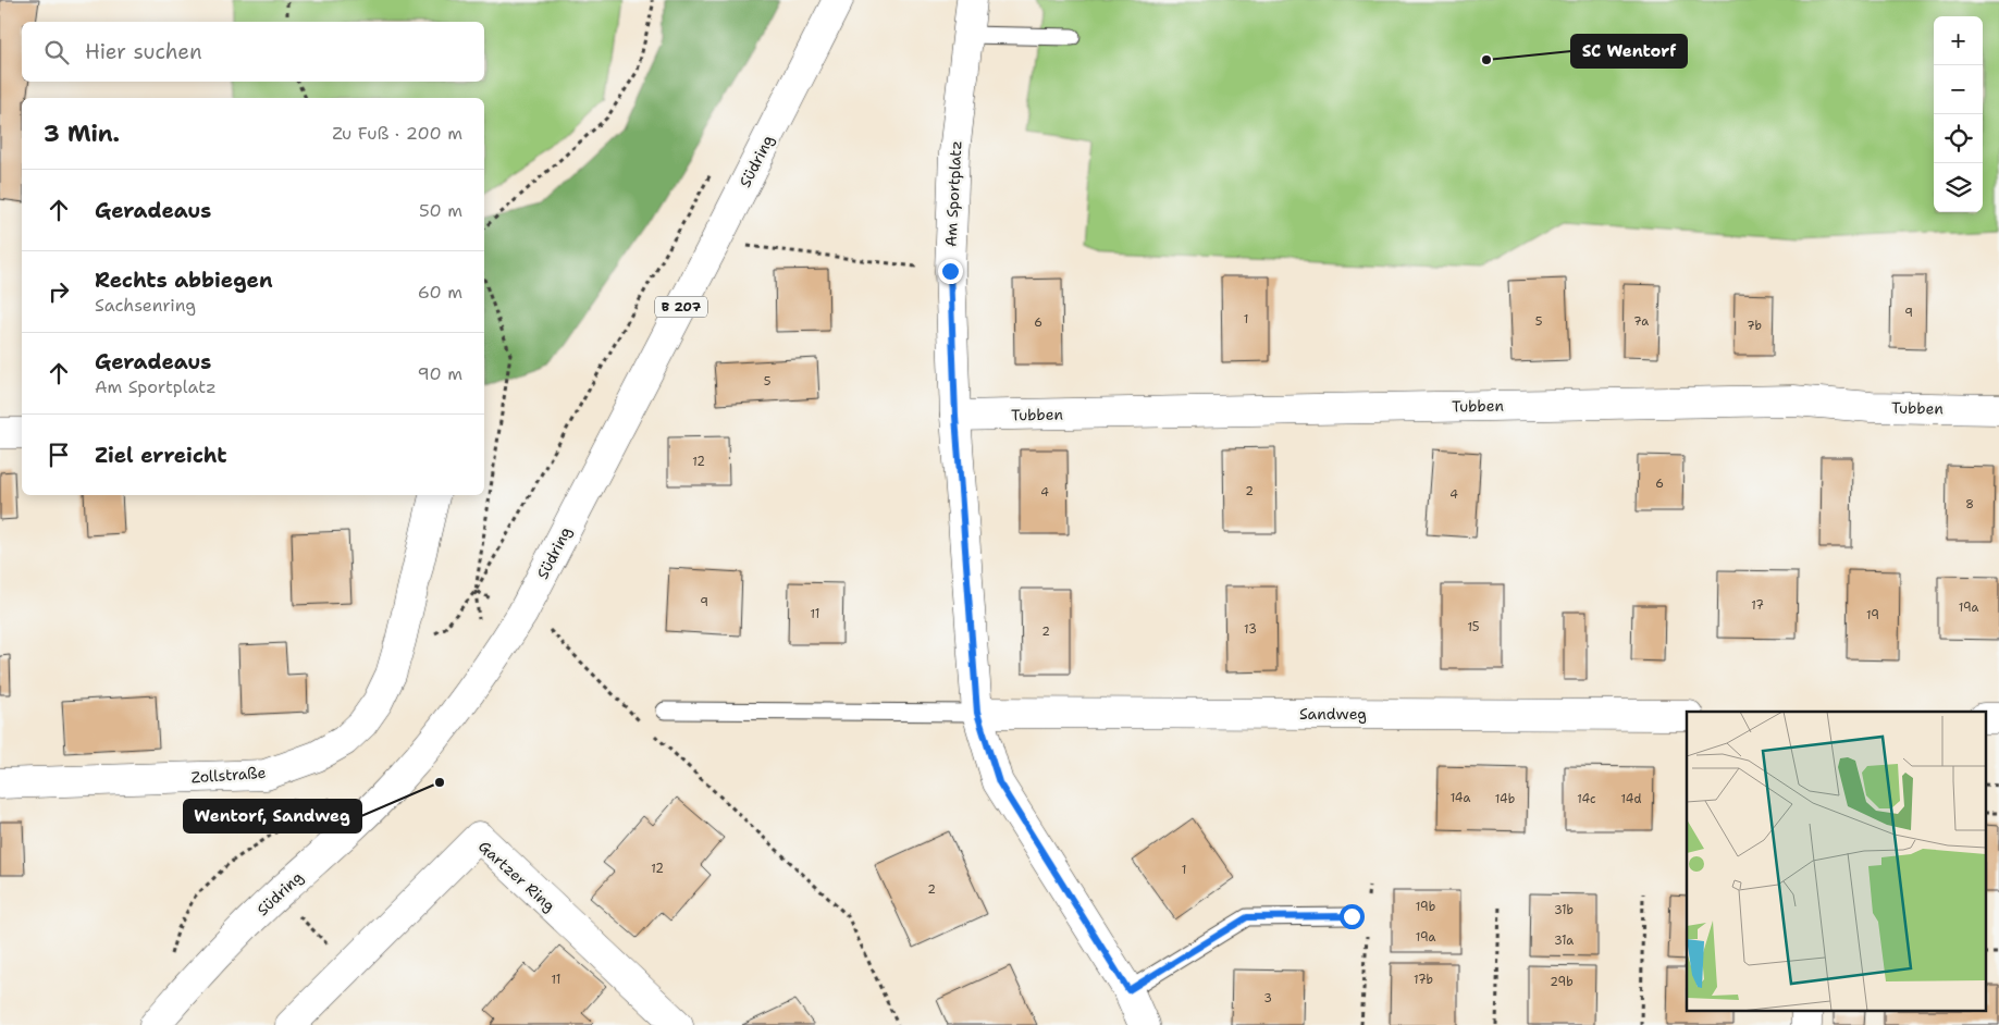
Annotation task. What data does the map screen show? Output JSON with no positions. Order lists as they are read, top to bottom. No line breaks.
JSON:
{"streets":{"street":["Südring","Am Sportplatz","B 207","Tubben","Sandweg","Zollstraße","Gartzer Ring"]},"crossings":[["Am Sportplatz","Tubben"],["Am Sportplatz","Sandweg"]],"places":["SC Wentorf","Wentorf, Sandweg"],"house_numbers":["9","1","5","7a","6","7b","5","12","6","2","4","4","8","9","17","19a","11","19","15","13","2","14a","14b","14c","14d","12","1","2","19b","31b","19a","31a","11","17b","29b","3"],"page":{"map_buttons":["+","−"],"search":"Hier suchen","heading":["3 Min.","Zu Fuß · 200 m"],"list":[["Geradeaus","50 m"],["Rechts abbiegen","Sachsenring","60 m"],["Geradeaus","Am Sportplatz","90 m"],"Ziel erreicht"]}}
